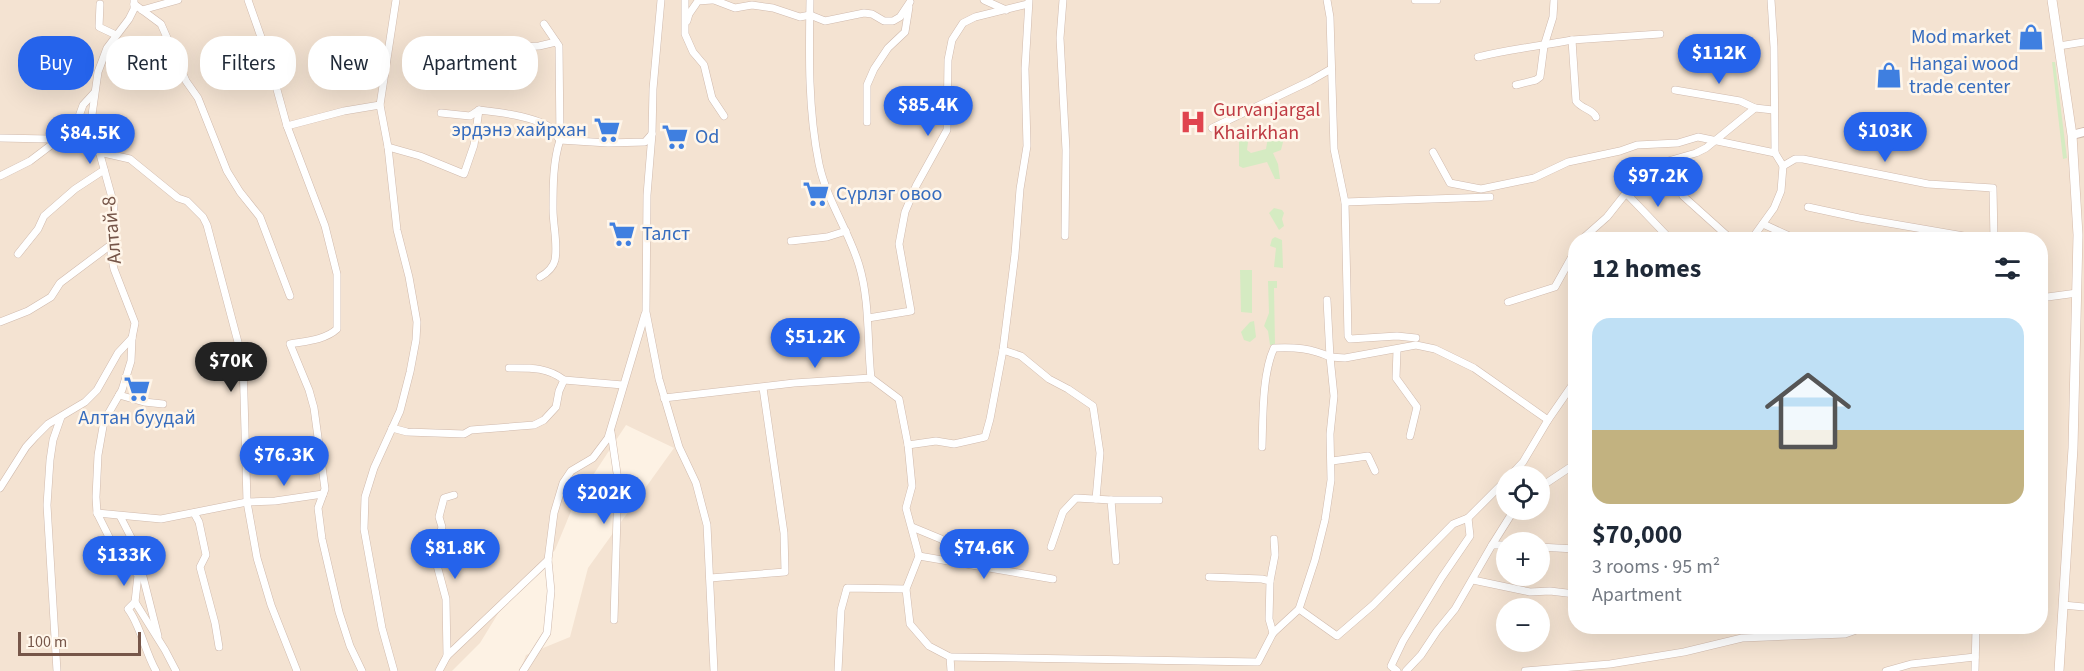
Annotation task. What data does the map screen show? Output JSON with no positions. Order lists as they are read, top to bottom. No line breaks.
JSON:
{"streets":{"street":["Алтай-8"]},"places":{"shop":["Mod market","Hangai wood trade center"],"hospital":["Gurvanjargal Khairkhan"],"supermarket":["эрдэнэ хайрхан","Od","Сүрлэг овоо","Талст","Алтан буудай"]},"scale_bar":"100 m","page":{"price":["$112K","$85.4K","$103K","$84.5K","$97.2K","$51.2K","$70K","$76.3K","$202K","$81.8K","$74.6K","$133K"],"chip":["Buy","Rent","Filters","New","Apartment"],"heading":"12 homes","list":[{"name":"$70,000","note":"3 rooms · 95 m² · Apartment"}],"map_buttons":["+","−"],"scale":"100 m"}}
